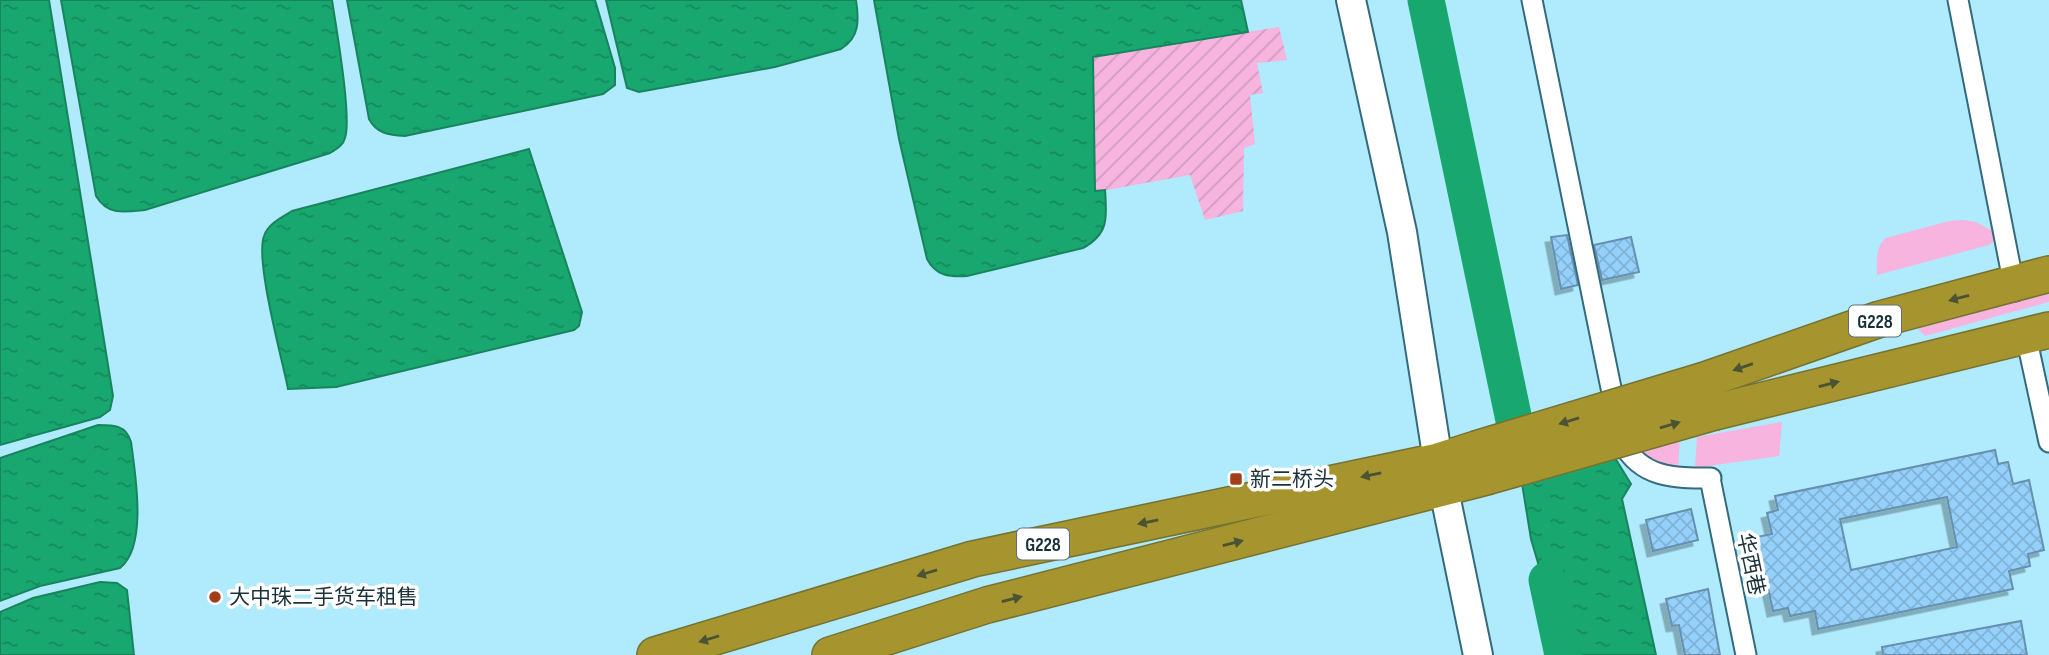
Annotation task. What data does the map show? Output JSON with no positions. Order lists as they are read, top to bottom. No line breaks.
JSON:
{"streets":{"highway":["G228"],"street":["华西巷"]},"places":{"transit":["新二桥头"],"other":["大中珠二手货车租售"]}}
